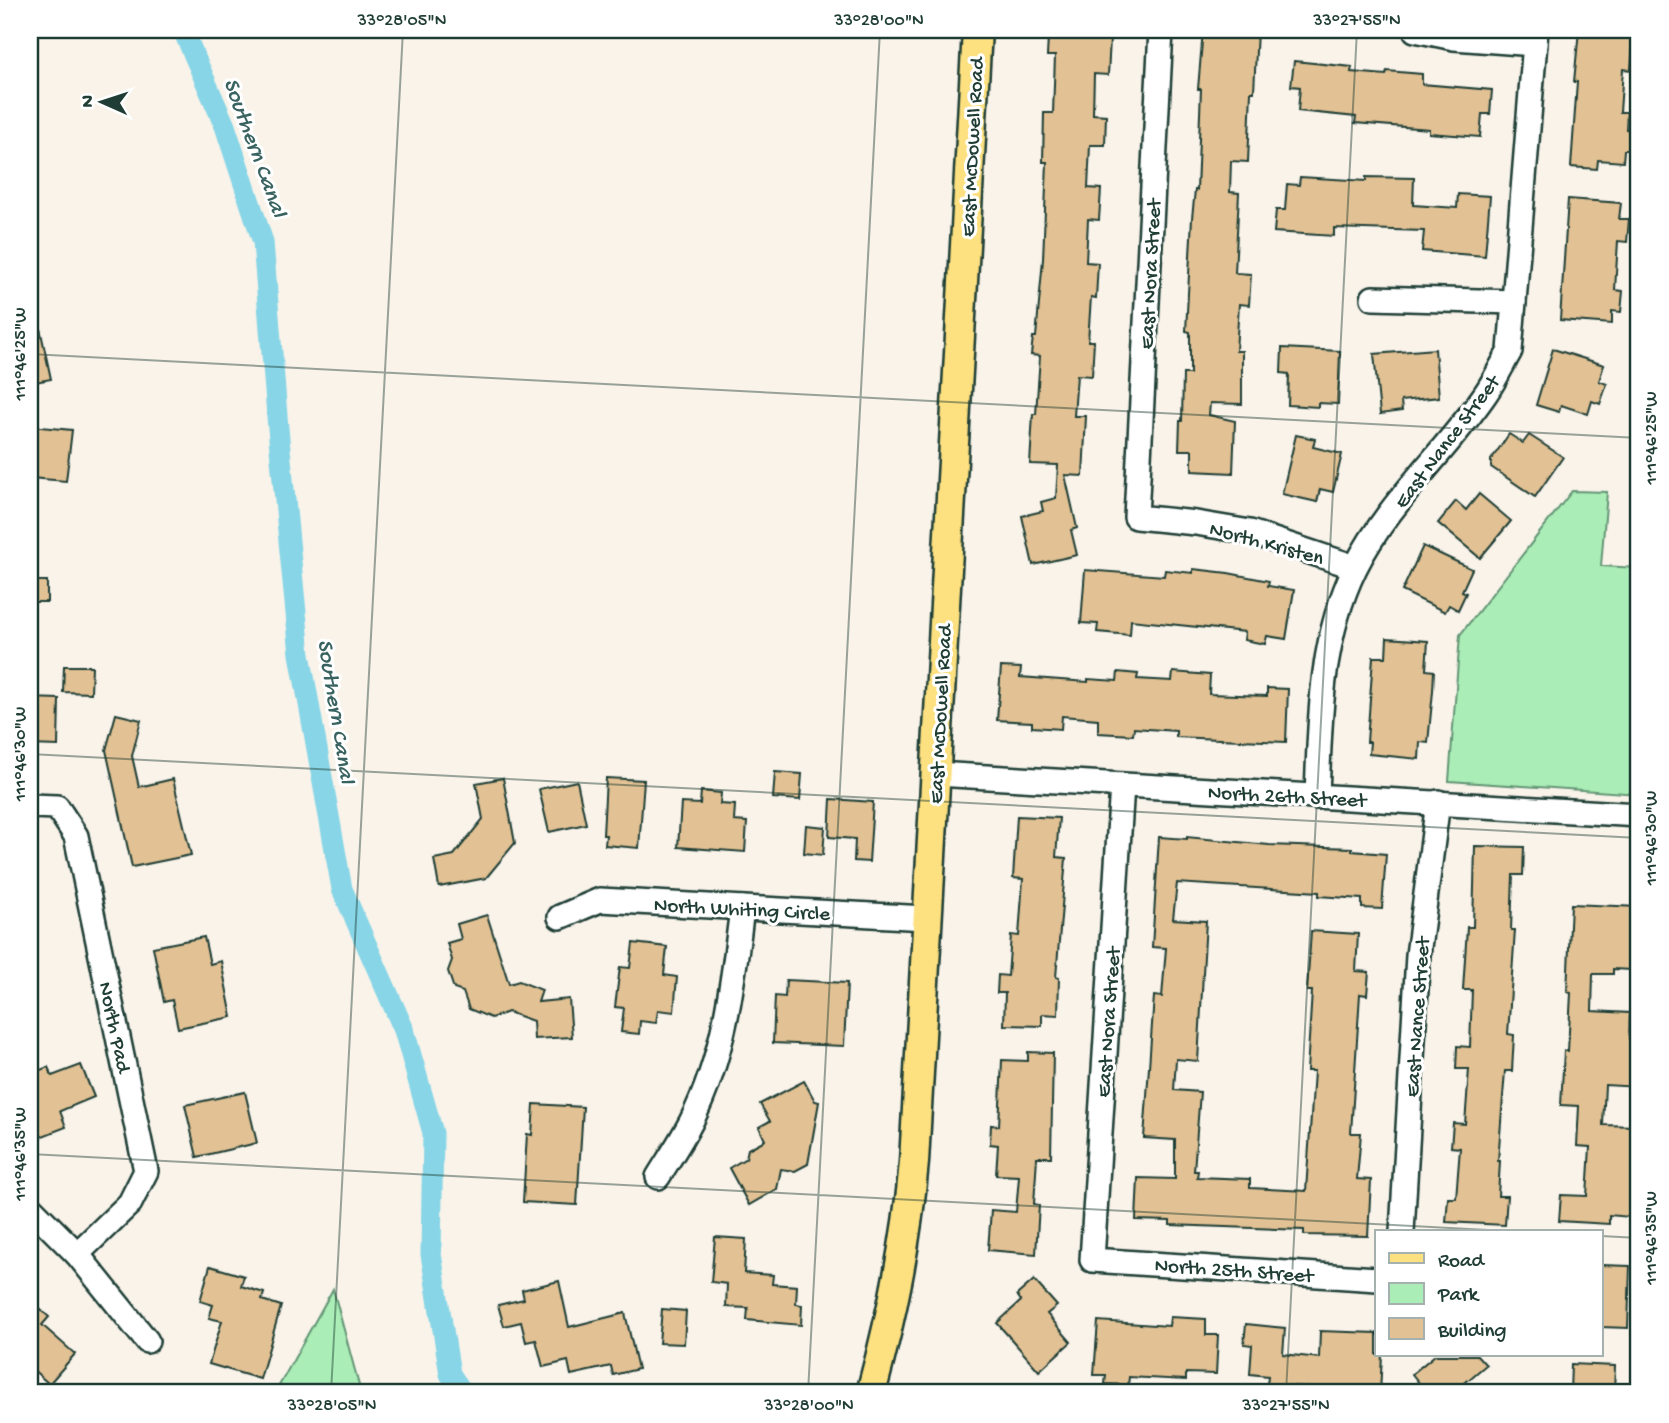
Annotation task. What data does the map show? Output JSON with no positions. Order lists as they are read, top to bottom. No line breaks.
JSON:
{"streets":{"main road":["East McDowell Road"],"street":["East Nora Street","East Nance Street","North Kristen","North 26th Street","North Whiting Circle","North Pad","North 25th Street"]},"crossings":[["East McDowell Road","North 26th Street"],["East McDowell Road","North Whiting Circle"],["East Nora Street","North Kristen"],["East Nora Street","North 26th Street"],["East Nora Street","North 25th Street"],["East Nance Street","North Kristen"],["East Nance Street","North 26th Street"]],"water":["Southern Canal"],"legend":["Road","Park","Building"],"north":"left","coordinates":["33°28'05\"N","33°28'00\"N","33°27'55\"N","111°46'25\"W","111°46'30\"W","111°46'35\"W"]}
